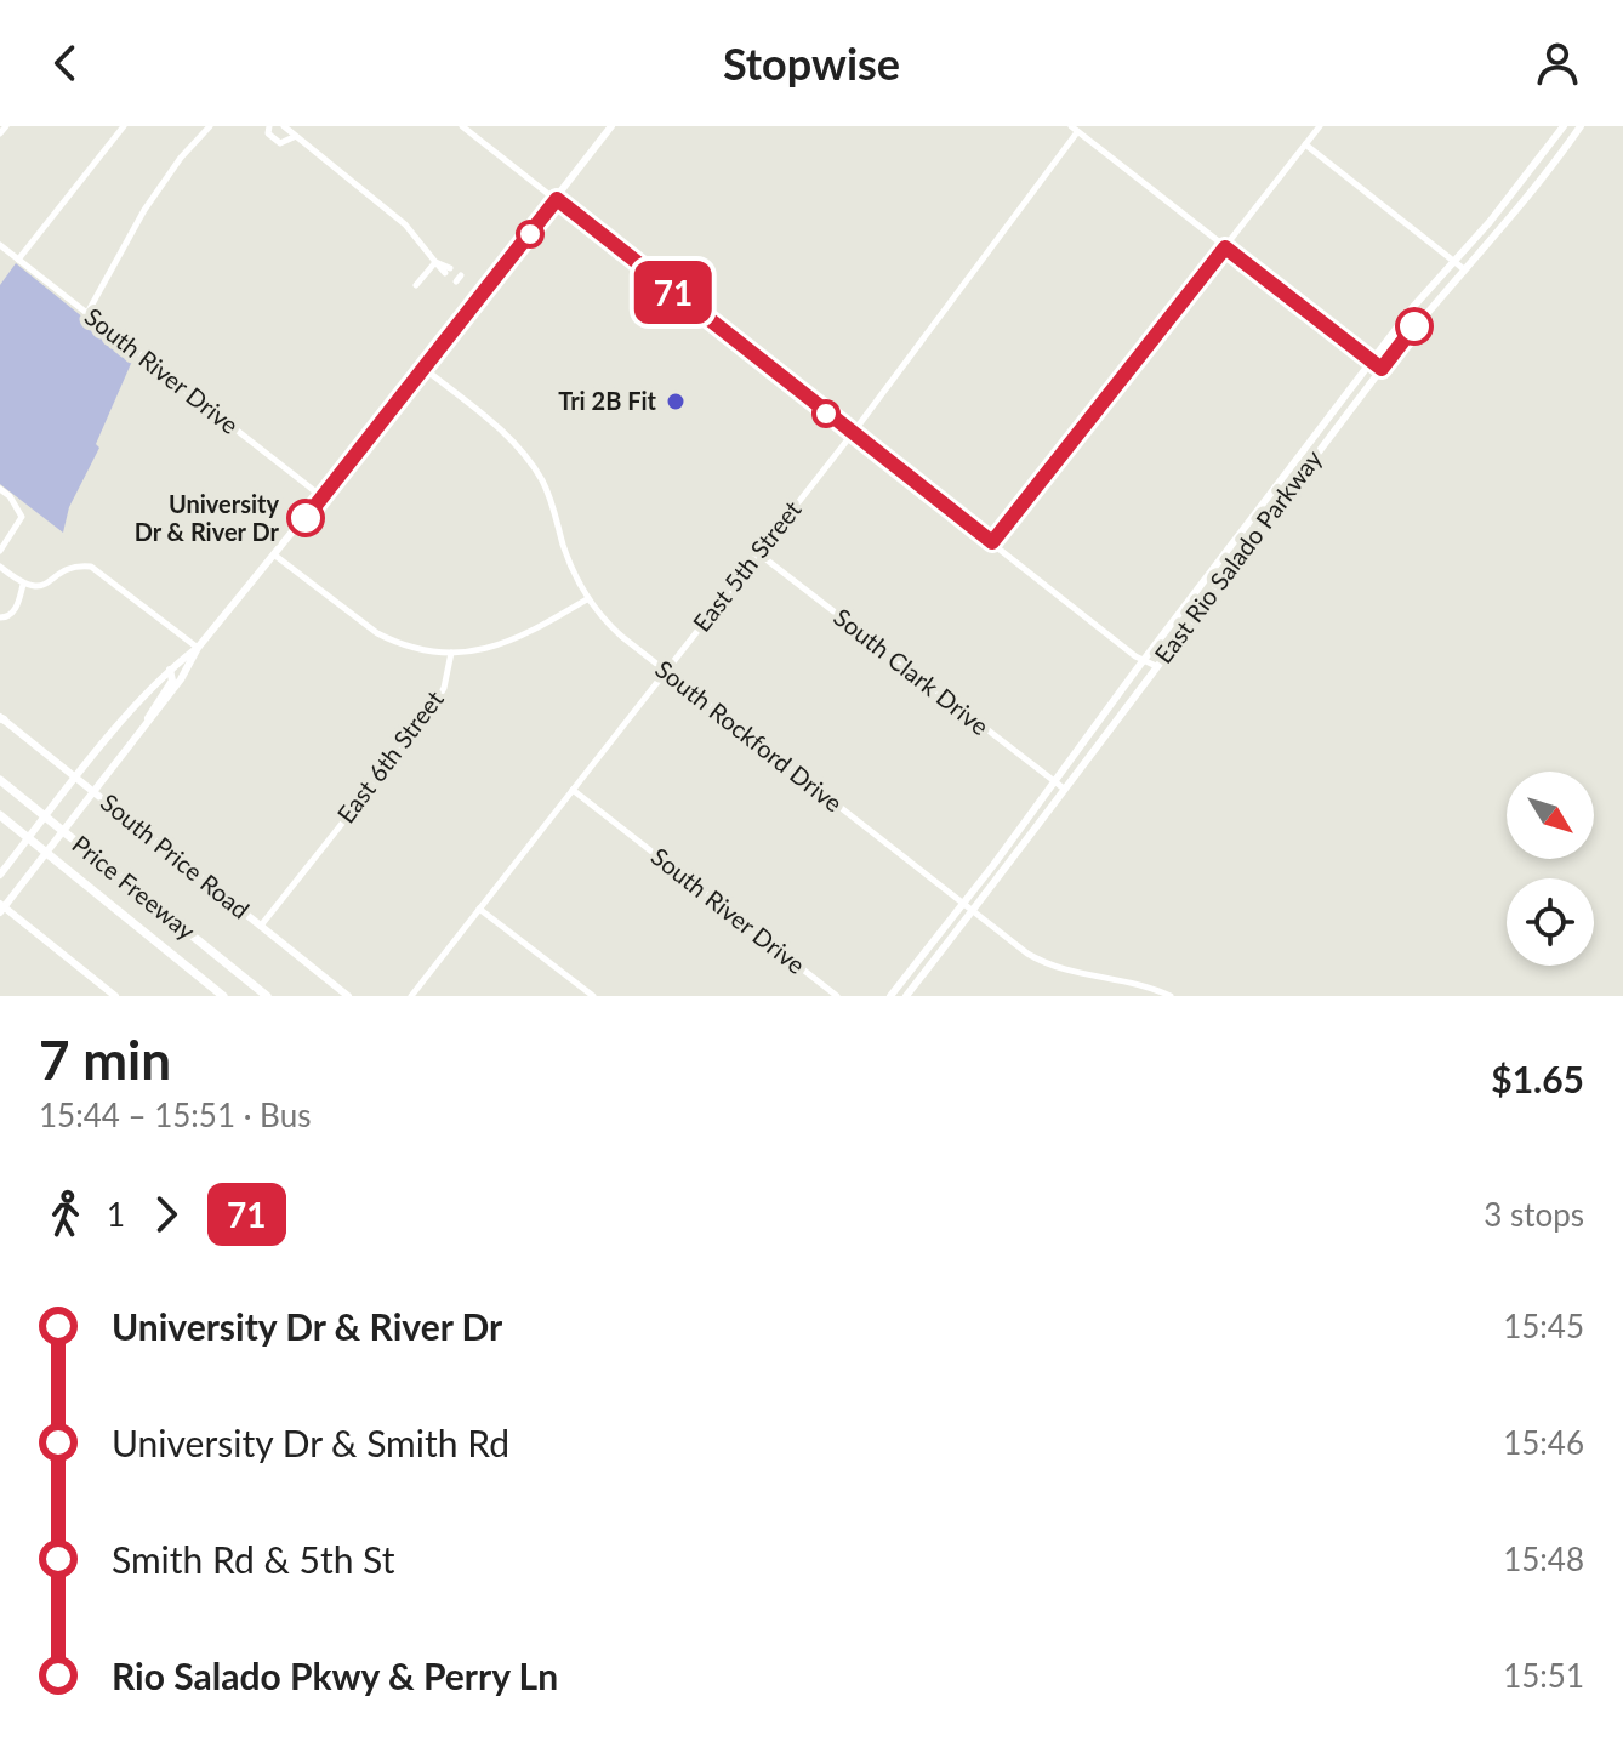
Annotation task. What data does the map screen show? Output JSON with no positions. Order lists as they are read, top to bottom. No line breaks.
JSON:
{"streets":{"highway":["Price Freeway"],"main road":["East Rio Salado Parkway","South Price Road"],"street":["South River Drive","East 5th Street","South Clark Drive","South Rockford Drive","East 6th Street"]},"crossings":[["South River Drive","East 5th Street"],["East Rio Salado Parkway","South Clark Drive"],["East Rio Salado Parkway","South Rockford Drive"],["East 5th Street","South Clark Drive"],["East 5th Street","South Rockford Drive"],["East 6th Street","South Price Road"]],"places":["Tri 2B Fit","University Dr & River Dr"],"lines":["bus line 71"],"north":"bottom right","page":{"header":"Stopwise","on_map":"71","heading":["7 min","15:44 – 15:51 · Bus","$1.65"],"legs":["1","71","3 stops"],"list":[{"name":"University Dr & River Dr","value":"15:45"},{"name":"University Dr & Smith Rd","value":"15:46"},{"name":"Smith Rd & 5th St","value":"15:48"},{"name":"Rio Salado Pkwy & Perry Ln","value":"15:51"}]}}
